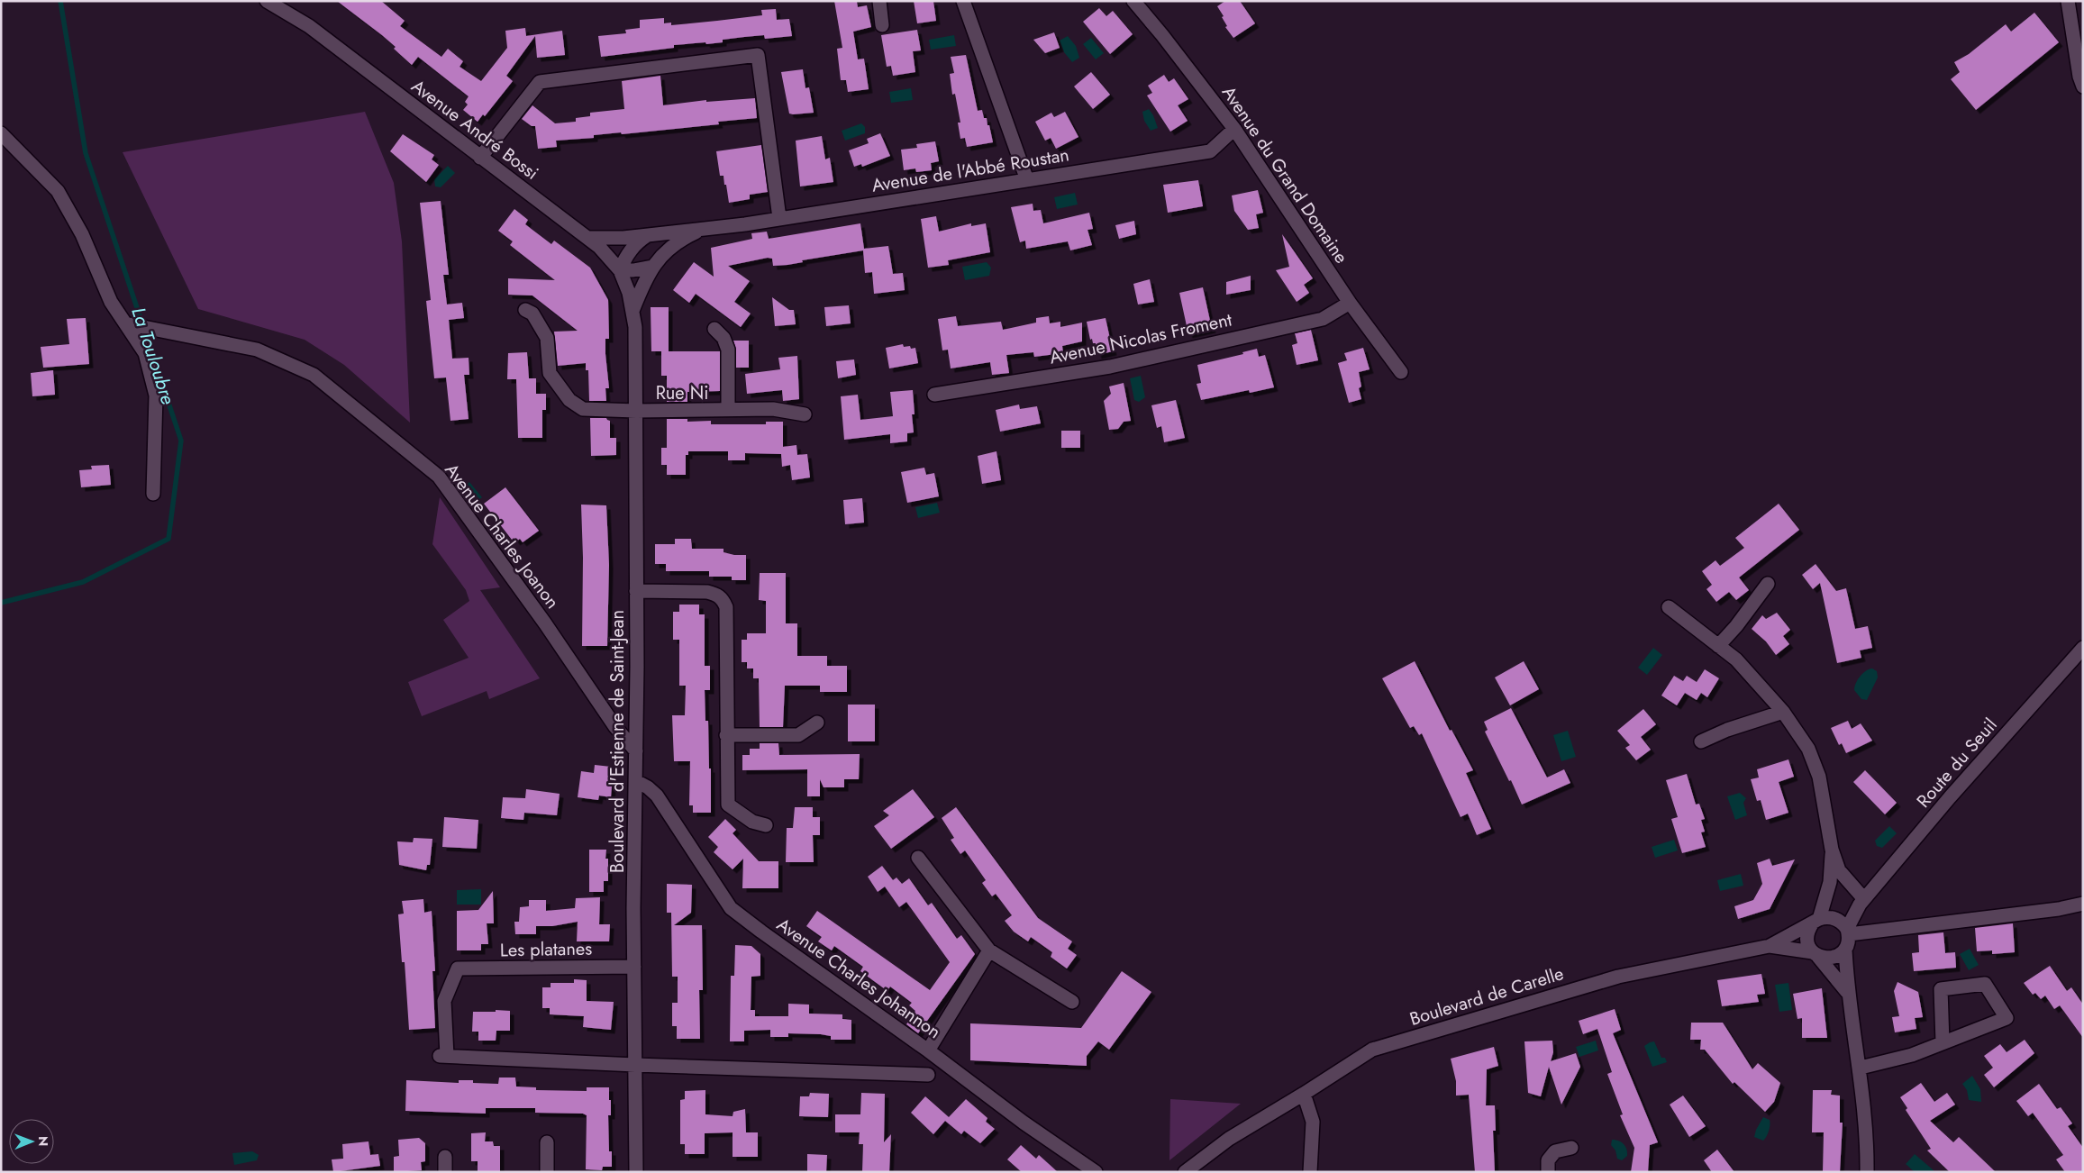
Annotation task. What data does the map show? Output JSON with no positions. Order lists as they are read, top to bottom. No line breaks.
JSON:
{"streets":{"street":["Avenue André Bossi","Avenue de l'Abbé Roustan","Avenue du Grand Domaine","Avenue Nicolas Froment","Rue Ni","Avenue Charles Joanon","Boulevard d'Estienne de Saint-Jean","Route du Seuil","Les platanes","Avenue Charles Johannon","Boulevard de Carelle"]},"crossings":[["Avenue André Bossi","Avenue de l'Abbé Roustan"],["Avenue André Bossi","Boulevard d'Estienne de Saint-Jean"],["Avenue de l'Abbé Roustan","Avenue du Grand Domaine"],["Avenue de l'Abbé Roustan","Boulevard d'Estienne de Saint-Jean"],["Avenue du Grand Domaine","Avenue Nicolas Froment"],["Rue Ni","Boulevard d'Estienne de Saint-Jean"],["Avenue Charles Joanon","Boulevard d'Estienne de Saint-Jean"],["Boulevard d'Estienne de Saint-Jean","Les platanes"],["Boulevard d'Estienne de Saint-Jean","Avenue Charles Johannon"],["Route du Seuil","Boulevard de Carelle"]],"water":["La Touloubre"],"north":"right"}
